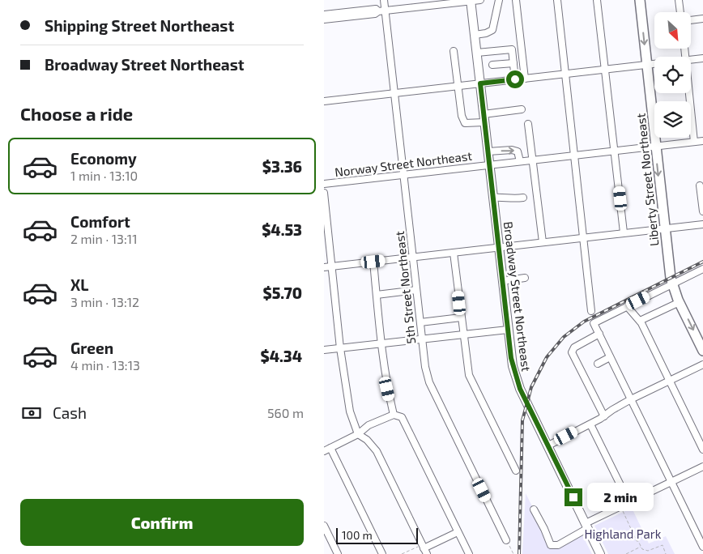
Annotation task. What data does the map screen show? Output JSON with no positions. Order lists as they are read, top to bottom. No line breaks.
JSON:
{"streets":{"highway":["Liberty Street Northeast"],"main road":["Broadway Street Northeast"],"street":["Norway Street Northeast","5th Street Northeast"]},"crossings":[["Norway Street Northeast","Liberty Street Northeast"],["Norway Street Northeast","5th Street Northeast"],["Norway Street Northeast","Broadway Street Northeast"]],"one_way":["Liberty Street Northeast"],"parks":["Highland Park"],"scale_bar":"100 m","north":"bottom right","page":{"banner":["Shipping Street Northeast","Broadway Street Northeast"],"heading":"Choose a ride","list":[{"name":"Economy","note":"1 min · 13:10","value":"$3.36"},{"name":"Comfort","note":"2 min · 13:11","value":"$4.53"},{"name":"XL","note":"3 min · 13:12","value":"$5.70"},{"name":"Green","note":"4 min · 13:13","value":"$4.34"}],"pay":["Cash","560 m"],"bubble":"2 min","buttons":"Confirm","scale":"100 m"}}
